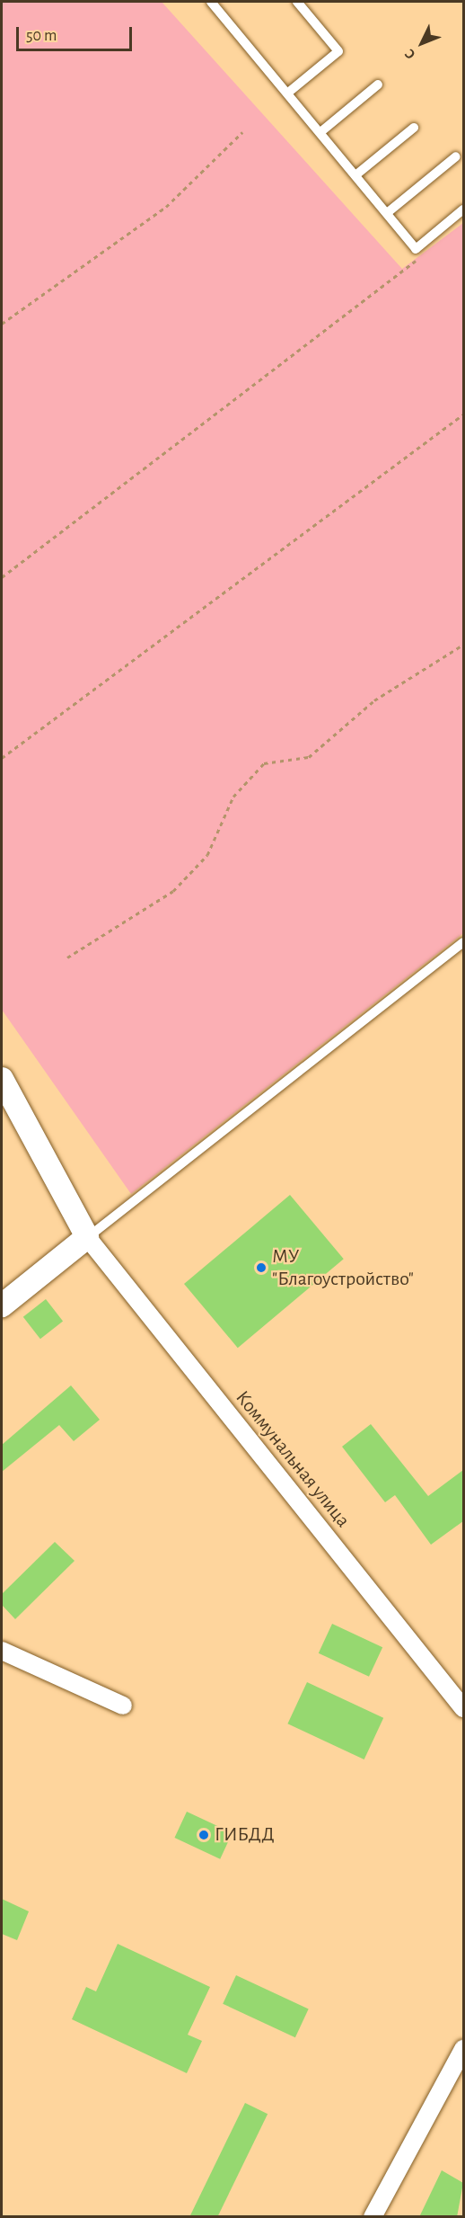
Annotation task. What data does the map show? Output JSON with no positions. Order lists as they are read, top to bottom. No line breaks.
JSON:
{"streets":{"street":["Коммунальная улица"]},"places":["МУ \"Благоустройство\"","ГИБДД"],"scale_bar":"50 m","north":"bottom left"}
